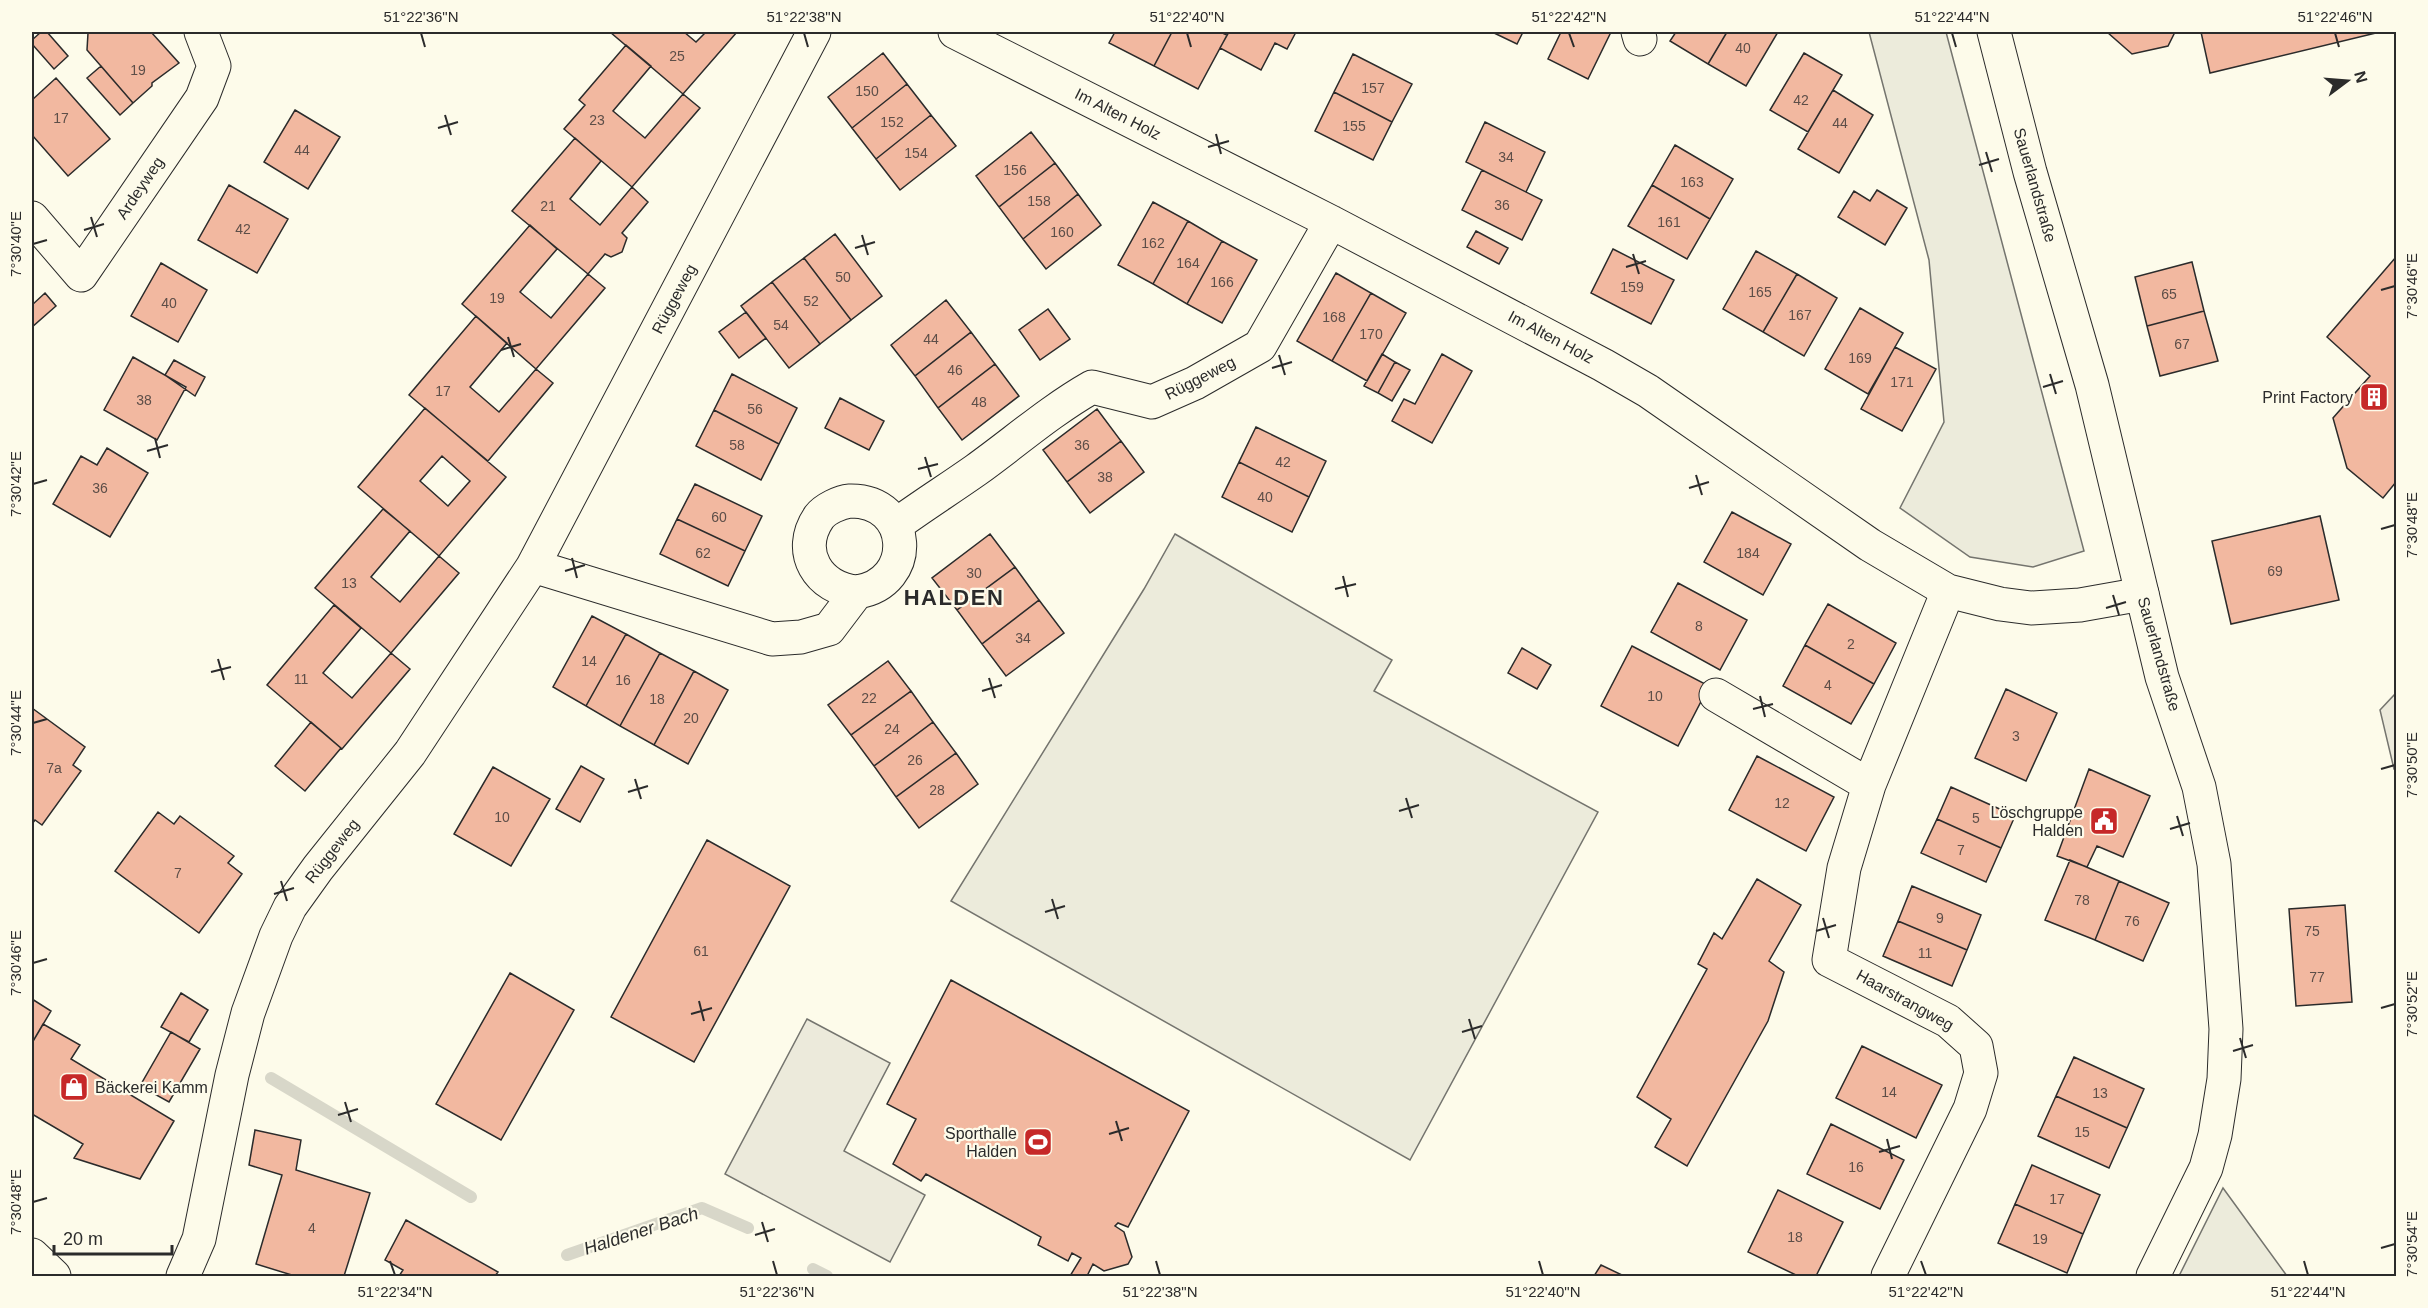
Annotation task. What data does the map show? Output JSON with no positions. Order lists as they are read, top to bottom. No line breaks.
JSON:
{"streets":{"street":["Im Alten Holz","Sauerlandstraße","Ardeyweg","Rüggeweg","Haarstrangweg"]},"crossings":[["Im Alten Holz","Sauerlandstraße"],["Im Alten Holz","Rüggeweg"],["Im Alten Holz","Haarstrangweg"]],"districts":["HALDEN"],"water":["Haldener Bach"],"places":{"building":["Print Factory"],"public building":["Löschgruppe Halden"],"shop":["Bäckerei Kamm"],"sports":["Sporthalle Halden"]},"house_numbers":["40","25","19","157","150","42","17","23","152","44","155","44","154","34","156","163","158","36","21","161","42","160","162","164","50","166","159","165","65","19","52","40","167","168","54","170","44","67","169","46","171","17","38","48","56","58","36","42","38","36","40","60","62","184","69","30","13","8","34","2","14","11","16","4","10","22","18","20","24","3","26","7a","28","12","10","5","7","7","78","9","76","75","61","11","77","14","13","15","16","17","4","18","19"],"scale_bar":"20 m","north":"right","coordinates":["51°22'36\"N","51°22'38\"N","51°22'40\"N","51°22'42\"N","51°22'44\"N","51°22'46\"N","7°30'40\"E","7°30'46\"E","7°30'42\"E","7°30'48\"E","7°30'44\"E","7°30'50\"E","7°30'52\"E","7°30'54\"E","51°22'34\"N"]}
